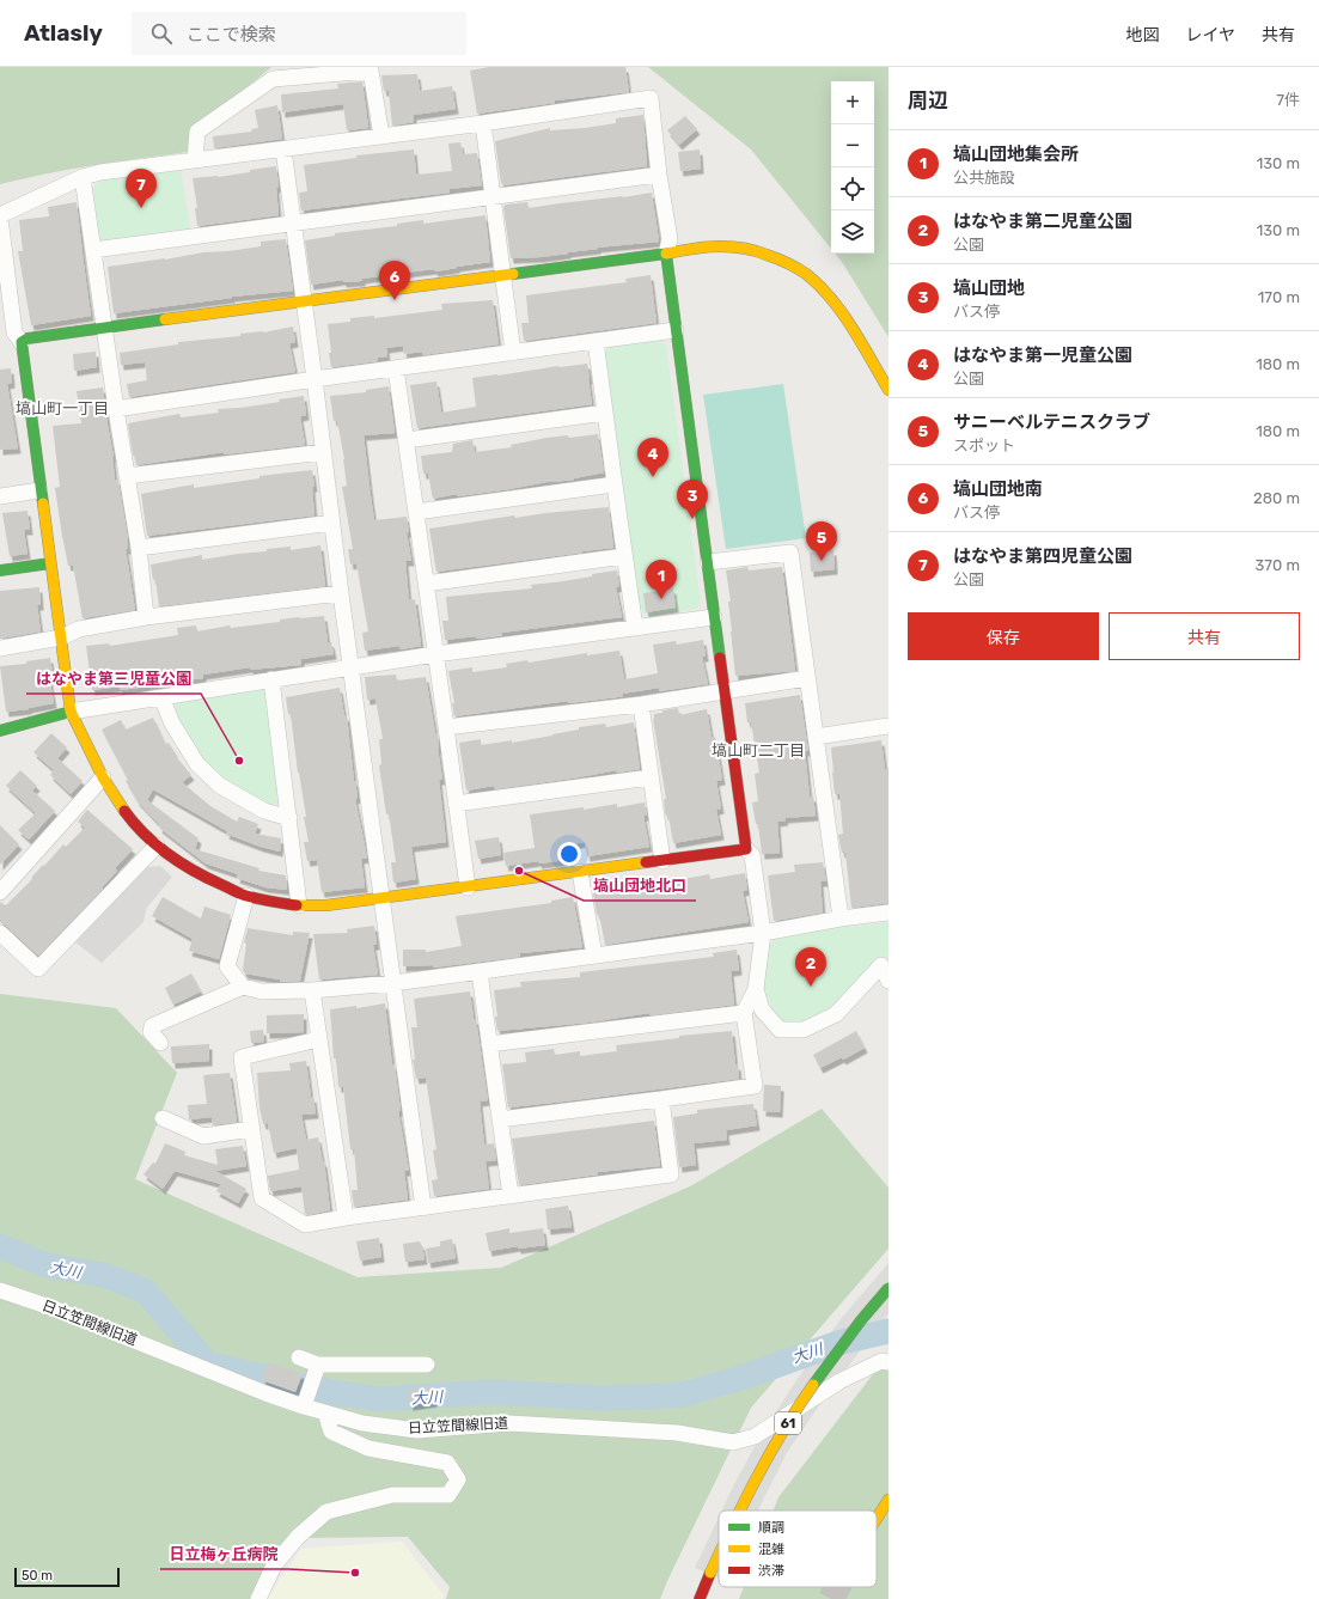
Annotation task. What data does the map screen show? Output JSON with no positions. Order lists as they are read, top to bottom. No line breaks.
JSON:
{"streets":{"main road":["61"],"street":["日立笠間線旧道"]},"districts":["塙山町一丁目","塙山町二丁目"],"water":["大川"],"places":["はなやま第三児童公園","塙山団地北口","日立梅ヶ丘病院"],"legend":["順調","混雑","渋滞"],"scale_bar":"50 m","page":{"header":"Atlasly","search":"ここで検索","nav":["地図","レイヤ","共有"],"heading":["周辺","7件"],"map_buttons":["+","−"],"list":[{"mark":"1","name":"塙山団地集会所","note":"公共施設","value":"130 m"},{"mark":"2","name":"はなやま第二児童公園","note":"公園","value":"130 m"},{"mark":"3","name":"塙山団地","note":"バス停","value":"170 m"},{"mark":"4","name":"はなやま第一児童公園","note":"公園","value":"180 m"},{"mark":"5","name":"サニーベルテニスクラブ","note":"スポット","value":"180 m"},{"mark":"6","name":"塙山団地南","note":"バス停","value":"280 m"},{"mark":"7","name":"はなやま第四児童公園","note":"公園","value":"370 m"}],"pins":["7","6","4","3","5","1","2"],"buttons":["保存","共有"],"scale":"50 m"}}
